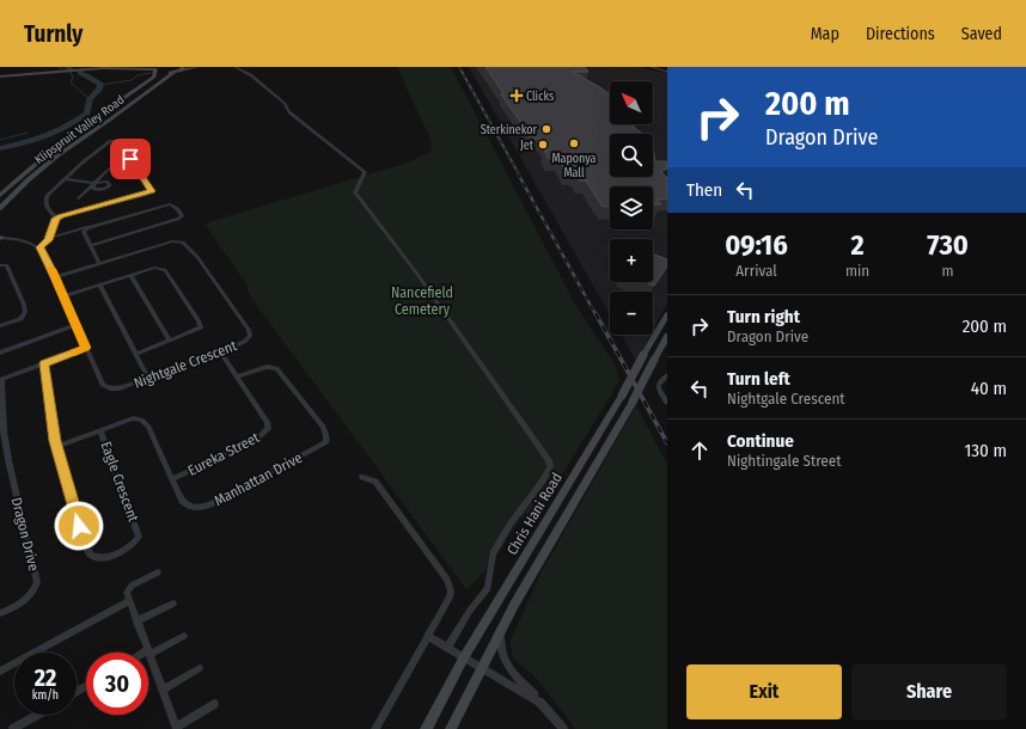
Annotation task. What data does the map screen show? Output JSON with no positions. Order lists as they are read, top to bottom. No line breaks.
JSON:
{"streets":{"main road":["Klipspruit Valley Road","Chris Hani Road"],"street":["Nightgale Crescent","Eureka Street","Manhattan Drive","Eagle Crescent","Dragon Drive"]},"crossings":[["Nightgale Crescent","Eureka Street"],["Nightgale Crescent","Dragon Drive"],["Eureka Street","Manhattan Drive"],["Manhattan Drive","Eagle Crescent"],["Eagle Crescent","Dragon Drive"]],"parks":["Nancefield Cemetery"],"places":{"health":["Clicks"],"other":["Sterkinekor","Maponya Mall","Jet"]},"north":"top left","page":{"header":"Turnly","nav":["Map","Directions","Saved"],"turn":["200 m","Dragon Drive"],"map_buttons":["+","−"],"then":"Then","eta":["09:16","Arrival","2","min","730","m"],"list":[{"name":"Turn right","note":"Dragon Drive","value":"200 m"},{"name":"Turn left","note":"Nightgale Crescent","value":"40 m"},{"name":"Continue","note":"Nightingale Street","value":"130 m"}],"speed":"22 km/h","limit":"30","buttons":["Exit","Share"]}}
